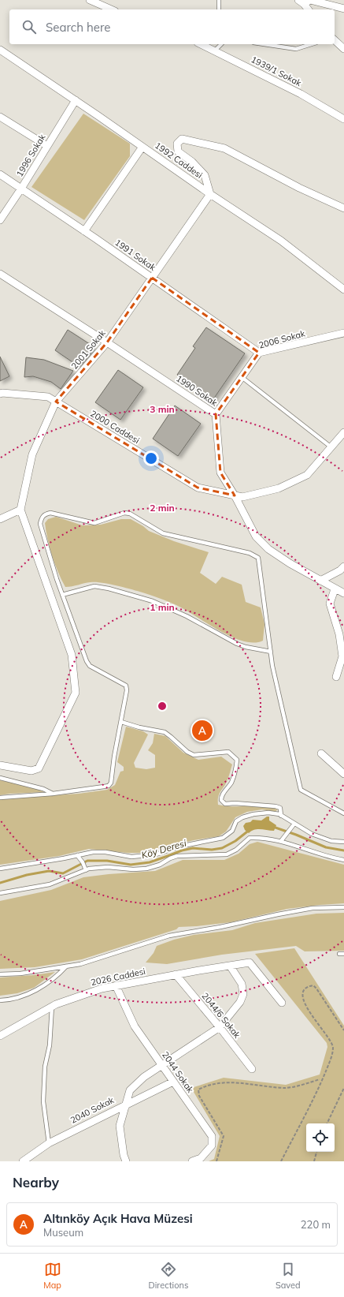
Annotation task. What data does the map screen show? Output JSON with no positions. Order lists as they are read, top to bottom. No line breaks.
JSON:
{"streets":{"street":["1939/1 Sokak","1996 Sokak","1992 Caddesi","1991 Sokak","2006 Sokak","2001 Sokak","1990 Sokak","2000 Caddesi","2026 Caddesi","2044/6 Sokak","2044 Sokak","2040 Sokak"]},"crossings":[["1996 Sokak","1992 Caddesi"],["1996 Sokak","1991 Sokak"],["1992 Caddesi","2001 Sokak"],["1991 Sokak","2006 Sokak"],["1991 Sokak","2001 Sokak"],["2006 Sokak","1990 Sokak"],["2001 Sokak","1990 Sokak"],["2001 Sokak","2000 Caddesi"],["1990 Sokak","2000 Caddesi"],["2026 Caddesi","2044/6 Sokak"],["2026 Caddesi","2044 Sokak"],["2044 Sokak","2040 Sokak"]],"water":["Köy Deresi"],"page":{"search":"Search here","pins":"A","heading":"Nearby","list":[{"mark":"A","name":"Altınköy Açık Hava Müzesi","note":"Museum","value":"220 m"}],"nav":["Map","Directions","Saved"]},"rings":["3 min","2 min","1 min"]}
